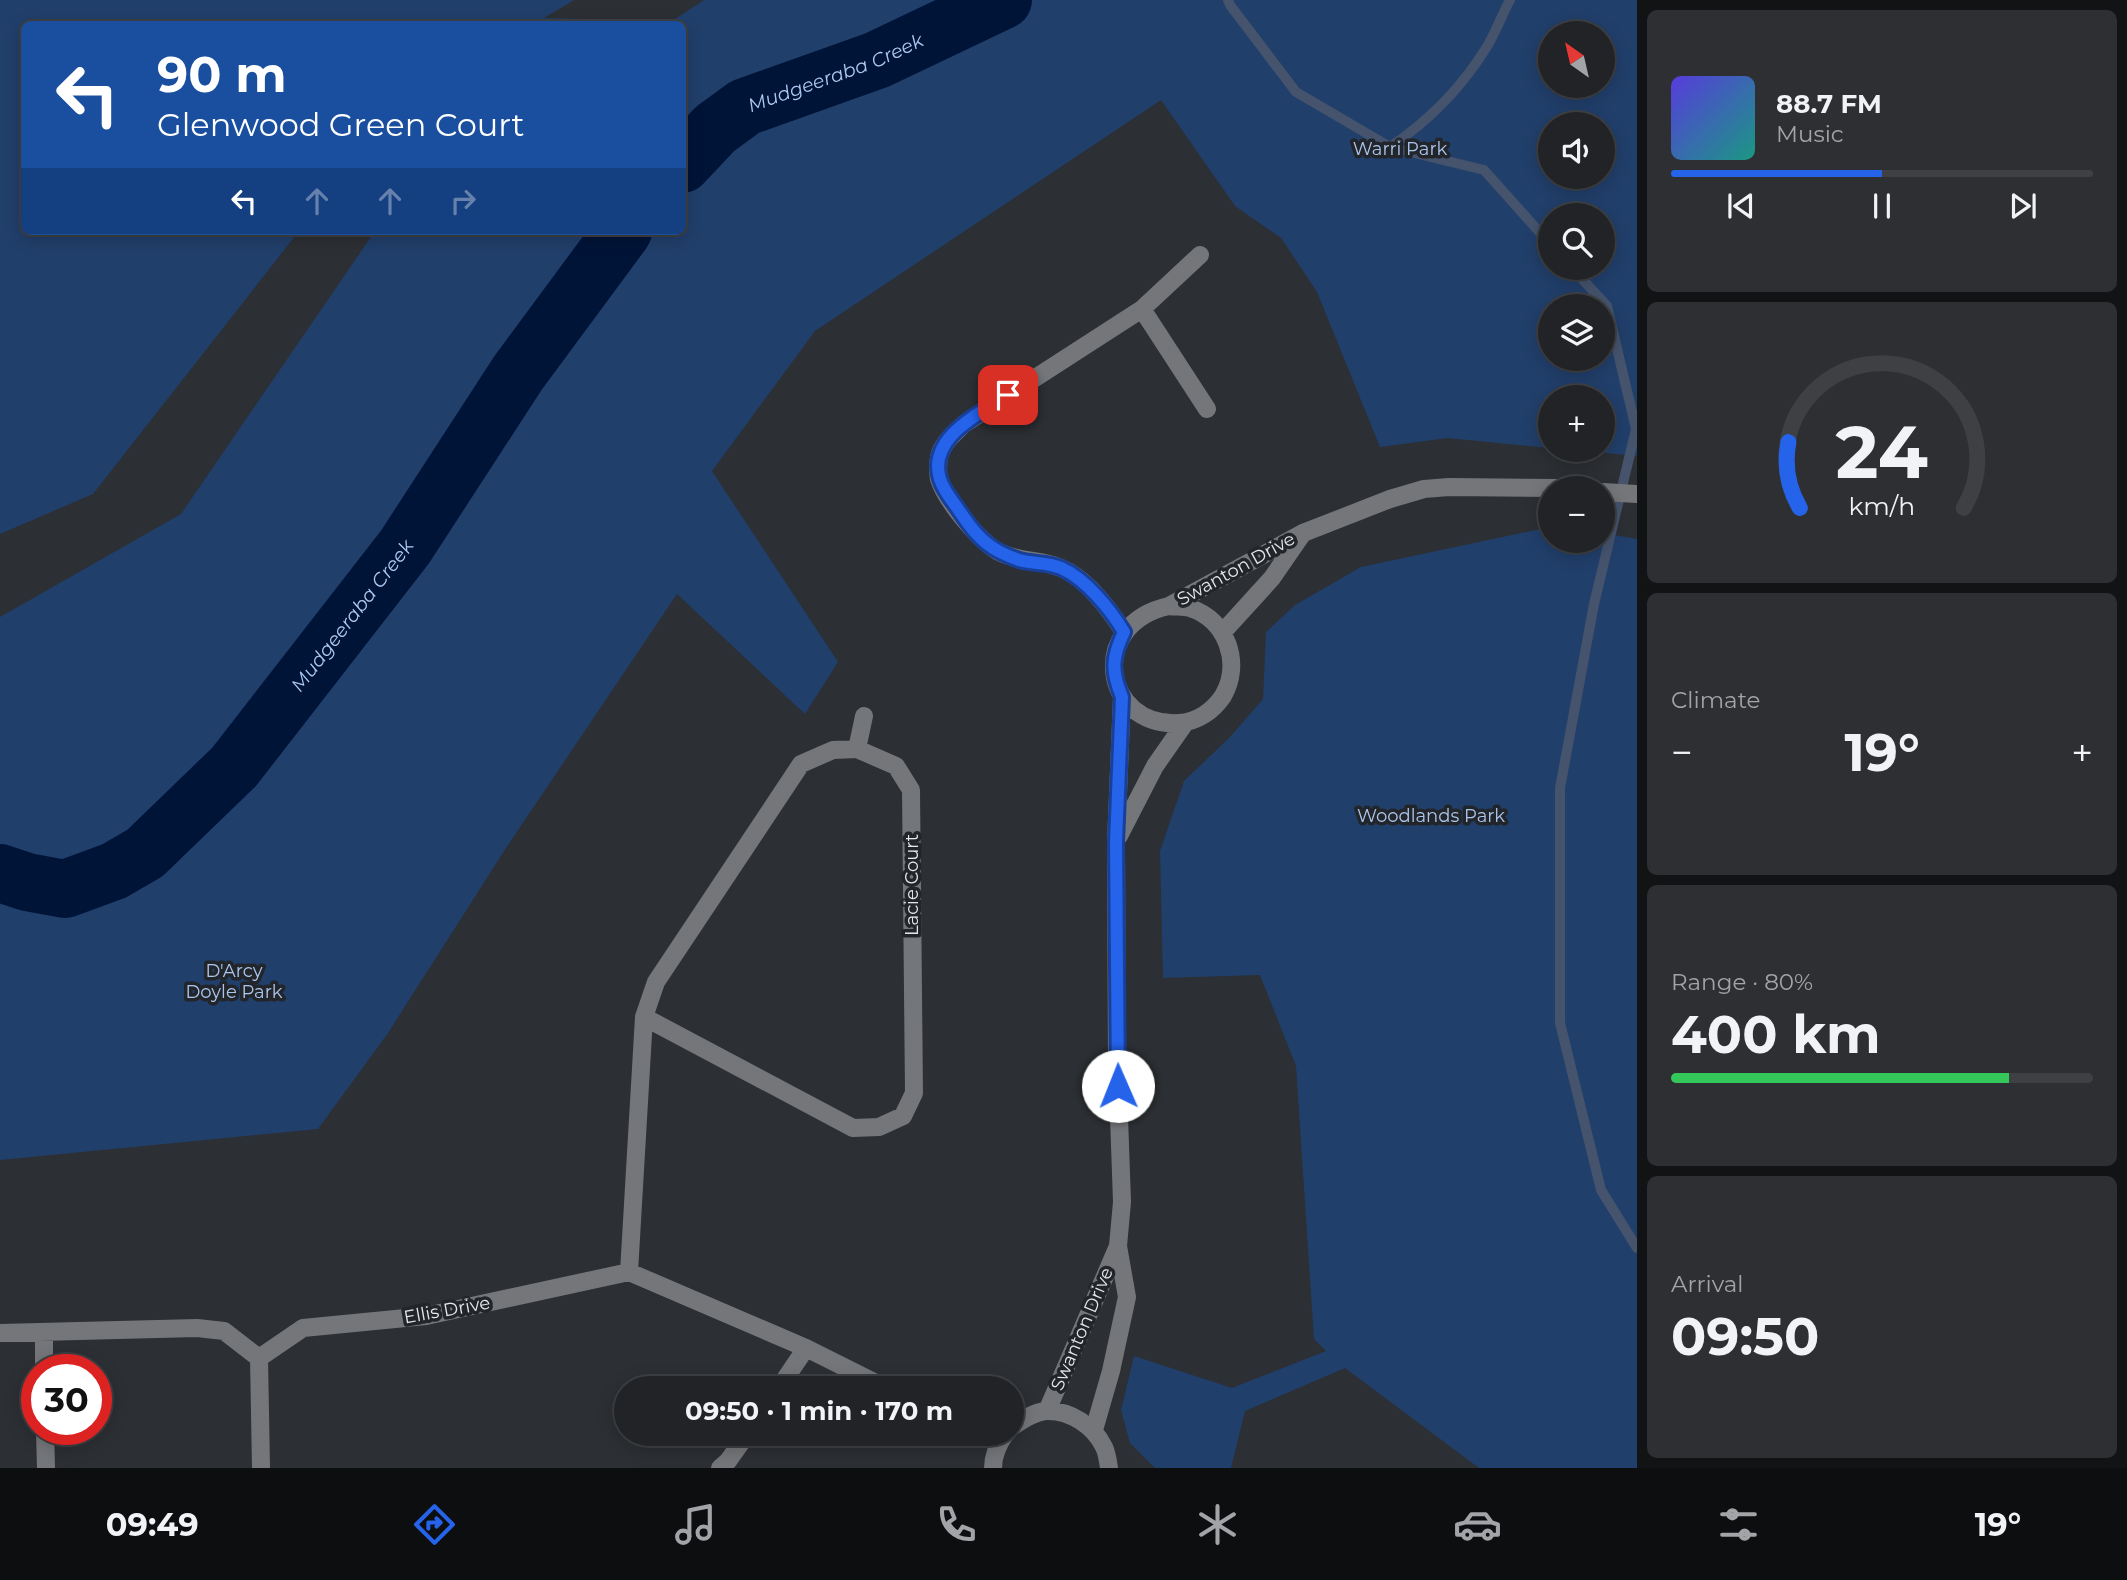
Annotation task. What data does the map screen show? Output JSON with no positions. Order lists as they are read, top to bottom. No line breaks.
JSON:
{"streets":{"street":["Swanton Drive","Lacie Court","Ellis Drive"]},"water":["Mudgeeraba Creek"],"parks":["Warri Park","Woodlands Park","D'Arcy Doyle Park"],"north":"top left","page":{"map_buttons":["+","−"],"turn":["90 m","Glenwood Green Court"],"song":["88.7 FM","Music"],"tile":["Climate",["Range · 80%","400 km"],["Arrival","09:50"]],"heat":["−","19°","+"],"limit":"30","trip":"09:50 · 1 min · 170 m","tabs":["09:49","19°"],"gauge":["24","km/h"]}}
